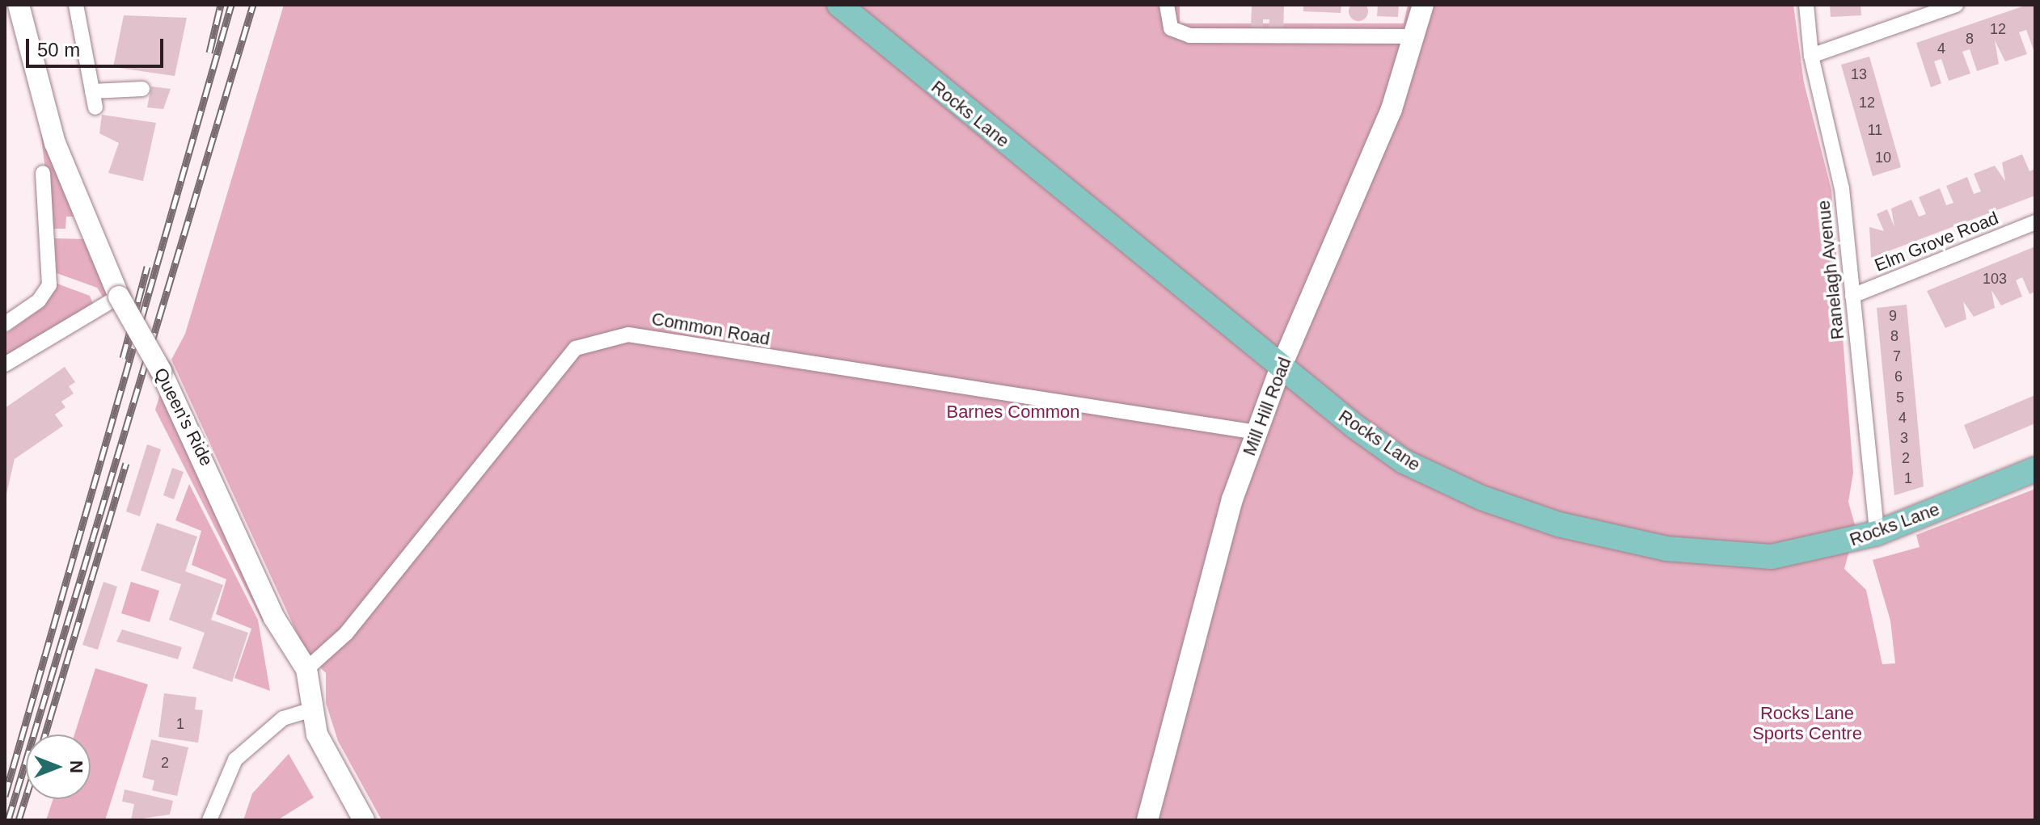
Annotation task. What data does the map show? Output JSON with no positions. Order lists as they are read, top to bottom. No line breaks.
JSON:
{"streets":{"main road":["Rocks Lane","Mill Hill Road","Queen's Ride"],"street":["Elm Grove Road","Ranelagh Avenue","Common Road"]},"crossings":[["Rocks Lane","Ranelagh Avenue"],["Rocks Lane","Mill Hill Road"],["Elm Grove Road","Ranelagh Avenue"],["Common Road","Mill Hill Road"],["Common Road","Queen's Ride"]],"parks":["Barnes Common","Rocks Lane Sports Centre"],"house_numbers":["12","8","4","13","12","11","10","103","9","8","7","6","5","4","3","2","1","1","2"],"scale_bar":"50 m","north":"right"}
